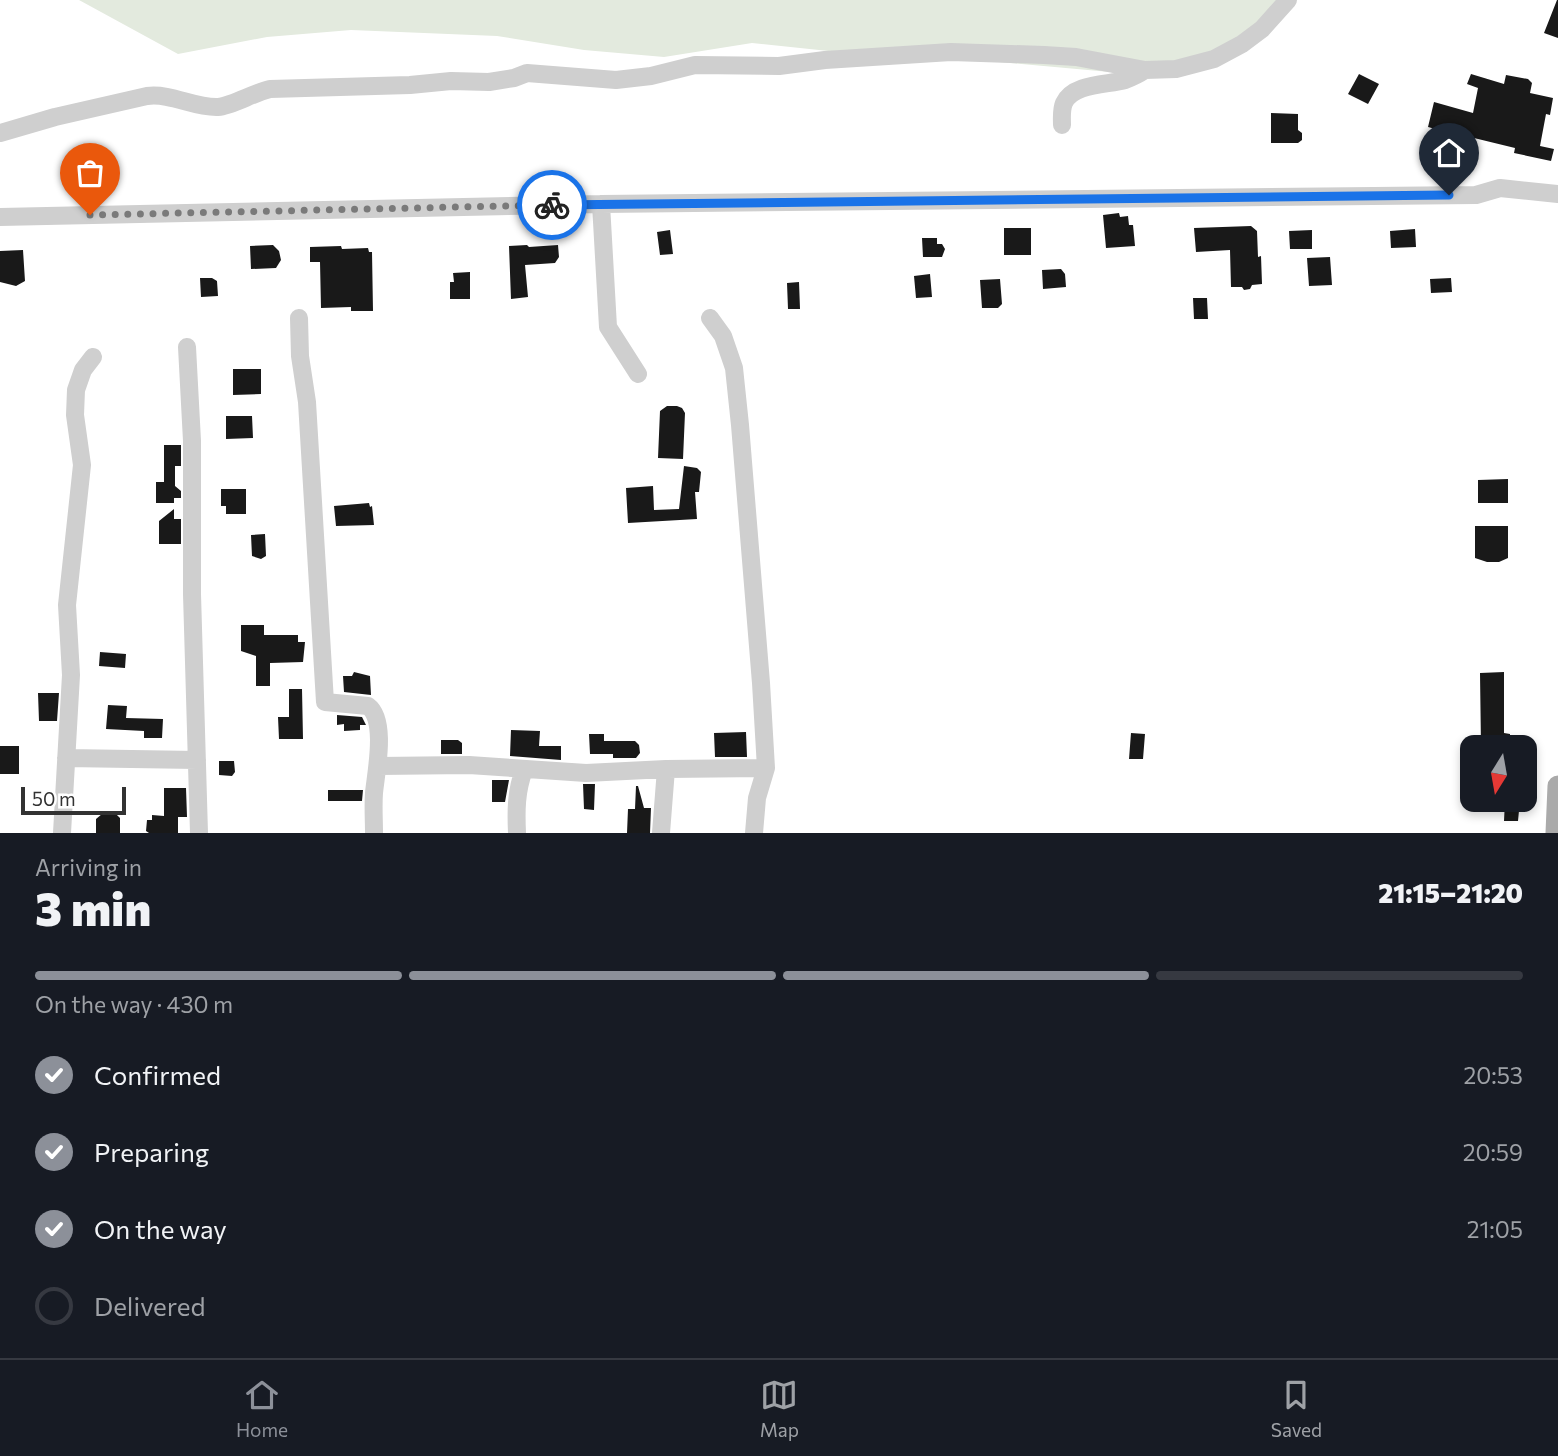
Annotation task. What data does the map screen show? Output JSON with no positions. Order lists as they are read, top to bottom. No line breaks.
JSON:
{"scale_bar":"50 m","north":"bottom","page":{"scale":"50 m","heading":["3 min","Arriving in","21:15–21:20"],"bar":"On the way · 430 m","list":[["Confirmed","20:53"],["Preparing","20:59"],["On the way","21:05"],"Delivered"],"tabs":["Home","Map","Saved"]}}
